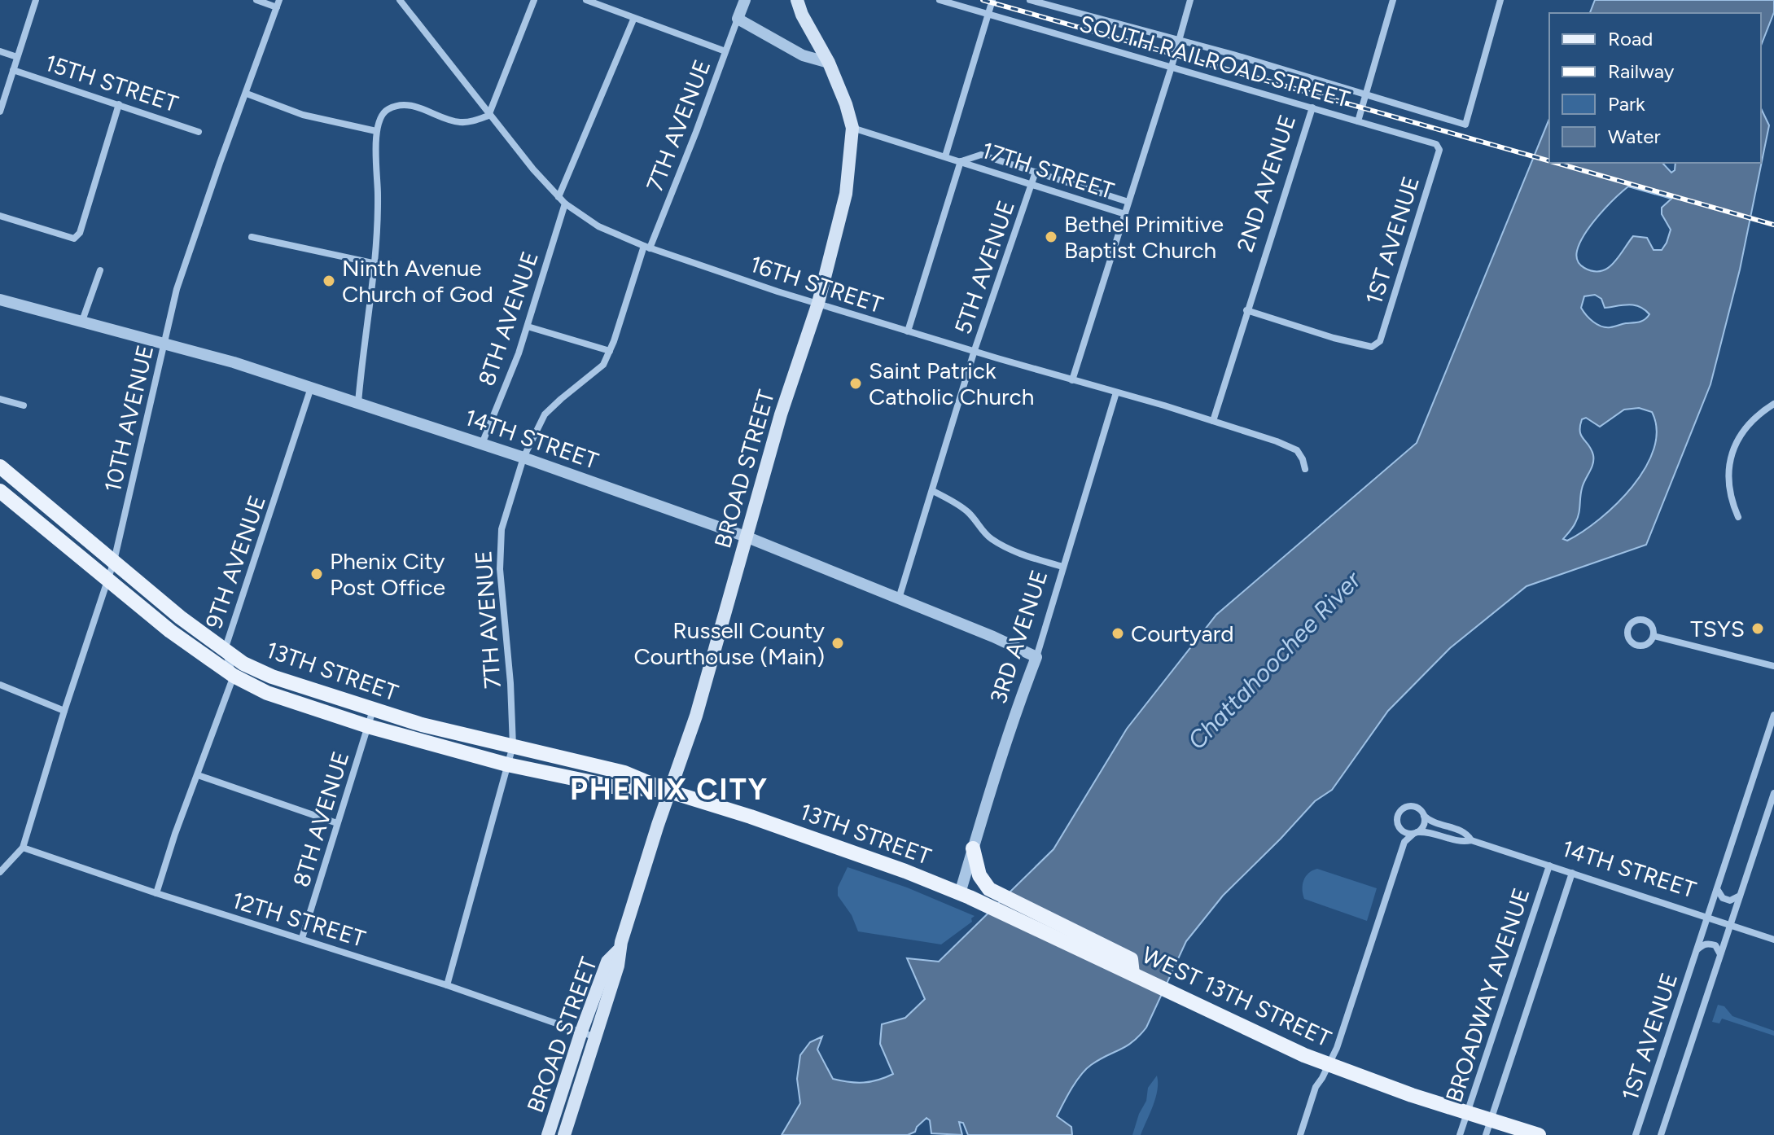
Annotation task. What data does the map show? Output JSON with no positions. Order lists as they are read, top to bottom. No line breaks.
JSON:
{"streets":{"main road":["BROAD STREET","13TH STREET","WEST 13TH STREET"],"street":["SOUTH RAILROAD STREET","15TH STREET","7TH AVENUE","17TH STREET","2ND AVENUE","1ST AVENUE","5TH AVENUE","16TH STREET","8TH AVENUE","10TH AVENUE","14TH STREET","9TH AVENUE","3RD AVENUE","12TH STREET","BROADWAY AVENUE"]},"crossings":[["SOUTH RAILROAD STREET","2ND AVENUE"],["SOUTH RAILROAD STREET","1ST AVENUE"],["7TH AVENUE","16TH STREET"],["7TH AVENUE","14TH STREET"],["7TH AVENUE","13TH STREET"],["7TH AVENUE","12TH STREET"],["17TH STREET","5TH AVENUE"],["17TH STREET","BROAD STREET"],["2ND AVENUE","1ST AVENUE"],["2ND AVENUE","16TH STREET"],["1ST AVENUE","14TH STREET"],["5TH AVENUE","16TH STREET"],["5TH AVENUE","14TH STREET"],["16TH STREET","8TH AVENUE"],["16TH STREET","BROAD STREET"],["16TH STREET","3RD AVENUE"],["8TH AVENUE","14TH STREET"],["8TH AVENUE","13TH STREET"],["8TH AVENUE","12TH STREET"],["10TH AVENUE","14TH STREET"],["10TH AVENUE","13TH STREET"],["10TH AVENUE","12TH STREET"],["14TH STREET","BROAD STREET"],["14TH STREET","9TH AVENUE"],["14TH STREET","3RD AVENUE"],["14TH STREET","BROADWAY AVENUE"],["BROAD STREET","13TH STREET"],["BROAD STREET","12TH STREET"],["9TH AVENUE","13TH STREET"],["3RD AVENUE","13TH STREET"],["3RD AVENUE","WEST 13TH STREET"],["13TH STREET","WEST 13TH STREET"],["BROADWAY AVENUE","WEST 13TH STREET"]],"districts":["PHENIX CITY"],"water":["Chattahoochee River"],"places":["Bethel Primitive Baptist Church","Ninth Avenue Church of God","Saint Patrick Catholic Church","Phenix City Post Office","TSYS","Courtyard","Russell County Courthouse (Main)"],"legend":["Road","Railway","Park","Water"]}
